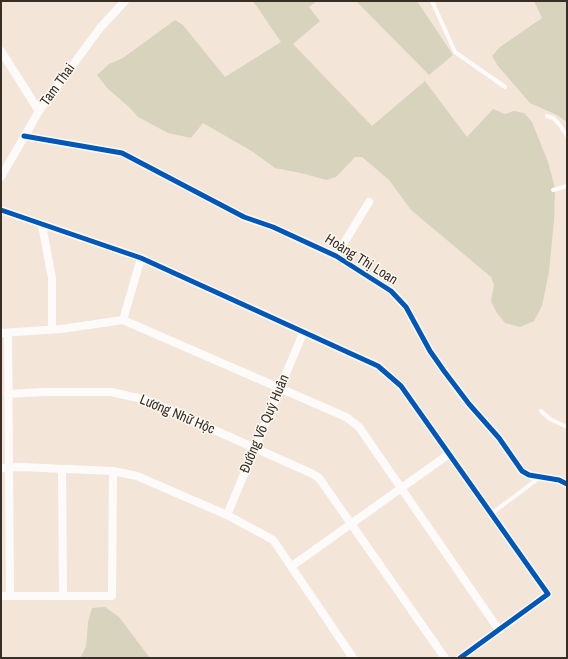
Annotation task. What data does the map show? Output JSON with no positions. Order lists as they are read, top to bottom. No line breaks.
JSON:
{"streets":{"street":["Tam Thai","Hoàng Thị Loan","Lương Nhữ Hộc","Đường Võ Quý Huân"]},"crossings":[["Tam Thai","Hoàng Thị Loan"],["Lương Nhữ Hộc","Đường Võ Quý Huân"]]}
